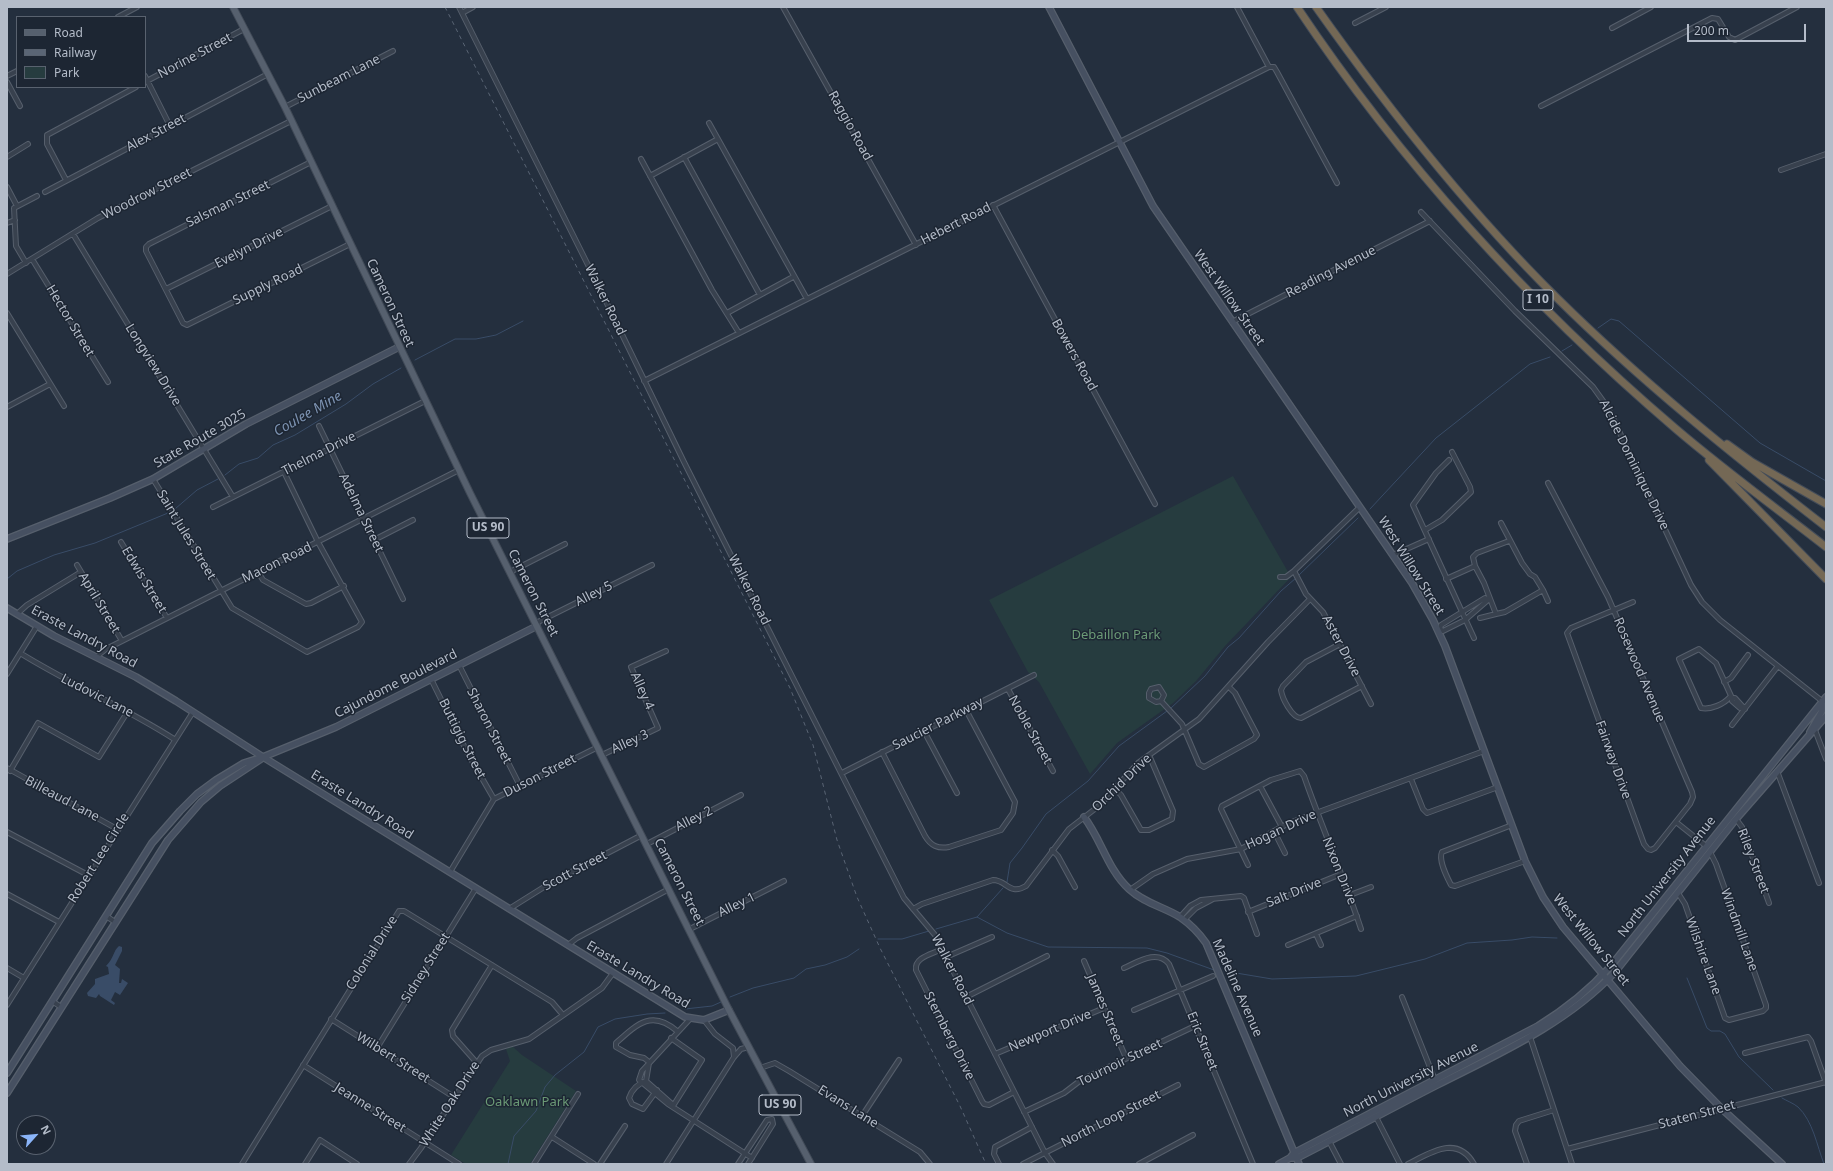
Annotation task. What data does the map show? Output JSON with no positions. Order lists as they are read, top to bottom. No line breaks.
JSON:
{"streets":{"highway":["I 10"],"main road":["West Willow Street","Cameron Street","State Route 3025","US 90","Eraste Landry Road","Cajundome Boulevard","North University Avenue","Madeline Avenue"],"street":["Norine Street","Sunbeam Lane","Raggio Road","Alex Street","Woodrow Street","Salsman Street","Hebert Road","Evelyn Drive","Reading Avenue","Supply Road","Walker Road","Hector Street","Bowers Road","Longview Drive","Thelma Drive","Alcide Dominique Drive","Adelma Street","Saint Jules Street","Macon Road","Edwis Street","Alley 5","April Street","Aster Drive","Rosewood Avenue","Alley 4","Ludovic Lane","Saucier Parkway","Sharon Street","Noble Street","Buttigig Street","Alley 3","Fairway Drive","Duson Street","Orchid Drive","Billeaud Lane","Alley 2","Hogan Drive","Robert Lee Circle","Riley Street","Scott Street","Nixon Drive","Salt Drive","Alley 1","Windmill Lane","Colonial Drive","Wilshire Lane","Sidney Street","James Street","Newport Drive","Sternberg Drive","Eric Street","Wilbert Street","Tournoir Street","White Oak Drive","Evans Lane","Jeanne Street","Staten Street","North Loop Street"]},"crossings":[["Norine Street","Cameron Street"],["Sunbeam Lane","Cameron Street"],["Raggio Road","Hebert Road"],["Alex Street","Cameron Street"],["Woodrow Street","Cameron Street"],["Woodrow Street","Hector Street"],["Woodrow Street","Longview Drive"],["Salsman Street","Evelyn Drive"],["Salsman Street","Supply Road"],["Salsman Street","Cameron Street"],["Hebert Road","West Willow Street"],["Hebert Road","Walker Road"],["Hebert Road","Bowers Road"],["Evelyn Drive","Supply Road"],["Evelyn Drive","Cameron Street"],["Reading Avenue","West Willow Street"],["Reading Avenue","Alcide Dominique Drive"],["Supply Road","Cameron Street"],["West Willow Street","Hogan Drive"],["West Willow Street","North University Avenue"],["West Willow Street","Staten Street"],["Walker Road","Saucier Parkway"],["Walker Road","Orchid Drive"],["Walker Road","Newport Drive"],["Walker Road","Sternberg Drive"],["Walker Road","Tournoir Street"],["Walker Road","North Loop Street"],["Cameron Street","State Route 3025"],["Cameron Street","Thelma Drive"],["Cameron Street","Macon Road"],["Cameron Street","Alley 5"],["Cameron Street","Eraste Landry Road"],["Cameron Street","Cajundome Boulevard"],["Cameron Street","Alley 3"],["Cameron Street","Duson Street"],["Cameron Street","Alley 2"],["Cameron Street","Scott Street"],["Cameron Street","Alley 1"],["Cameron Street","Evans Lane"],["Longview Drive","State Route 3025"],["Longview Drive","Thelma Drive"],["State Route 3025","Saint Jules Street"],["Thelma Drive","Adelma Street"],["Alcide Dominique Drive","North University Avenue"],["Adelma Street","Macon Road"],["Saint Jules Street","Macon Road"],["Macon Road","Edwis Street"],["Macon Road","April Street"],["Macon Road","Eraste Landry Road"],["Alley 5","Cajundome Boulevard"],["Eraste Landry Road","Cajundome Boulevard"],["Eraste Landry Road","Duson Street"],["Eraste Landry Road","Robert Lee Circle"],["Eraste Landry Road","Scott Street"],["Eraste Landry Road","Sidney Street"],["Eraste Landry Road","White Oak Drive"],["Aster Drive","Orchid Drive"],["Rosewood Avenue","Fairway Drive"],["Cajundome Boulevard","Sharon Street"],["Cajundome Boulevard","Buttigig Street"],["Alley 4","Alley 3"],["Ludovic Lane","Robert Lee Circle"],["Saucier Parkway","Noble Street"],["Sharon Street","Duson Street"],["Buttigig Street","Duson Street"],["Orchid Drive","Madeline Avenue"],["Billeaud Lane","Robert Lee Circle"],["Hogan Drive","Nixon Drive"],["Hogan Drive","Madeline Avenue"],["Riley Street","North University Avenue"],["Nixon Drive","Salt Drive"],["North University Avenue","Windmill Lane"],["North University Avenue","Wilshire Lane"],["North University Avenue","Madeline Avenue"],["Windmill Lane","Wilshire Lane"],["Colonial Drive","Sidney Street"],["Colonial Drive","Wilbert Street"],["Colonial Drive","White Oak Drive"],["Colonial Drive","Jeanne Street"],["Sidney Street","Wilbert Street"],["James Street","Newport Drive"],["James Street","Tournoir Street"],["Eric Street","Tournoir Street"],["Wilbert Street","White Oak Drive"],["White Oak Drive","Jeanne Street"]],"water":["Coulee Mine"],"parks":["Debaillon Park","Oaklawn Park"],"legend":["Road","Railway","Park"],"scale_bar":"200 m","north":"top right"}
